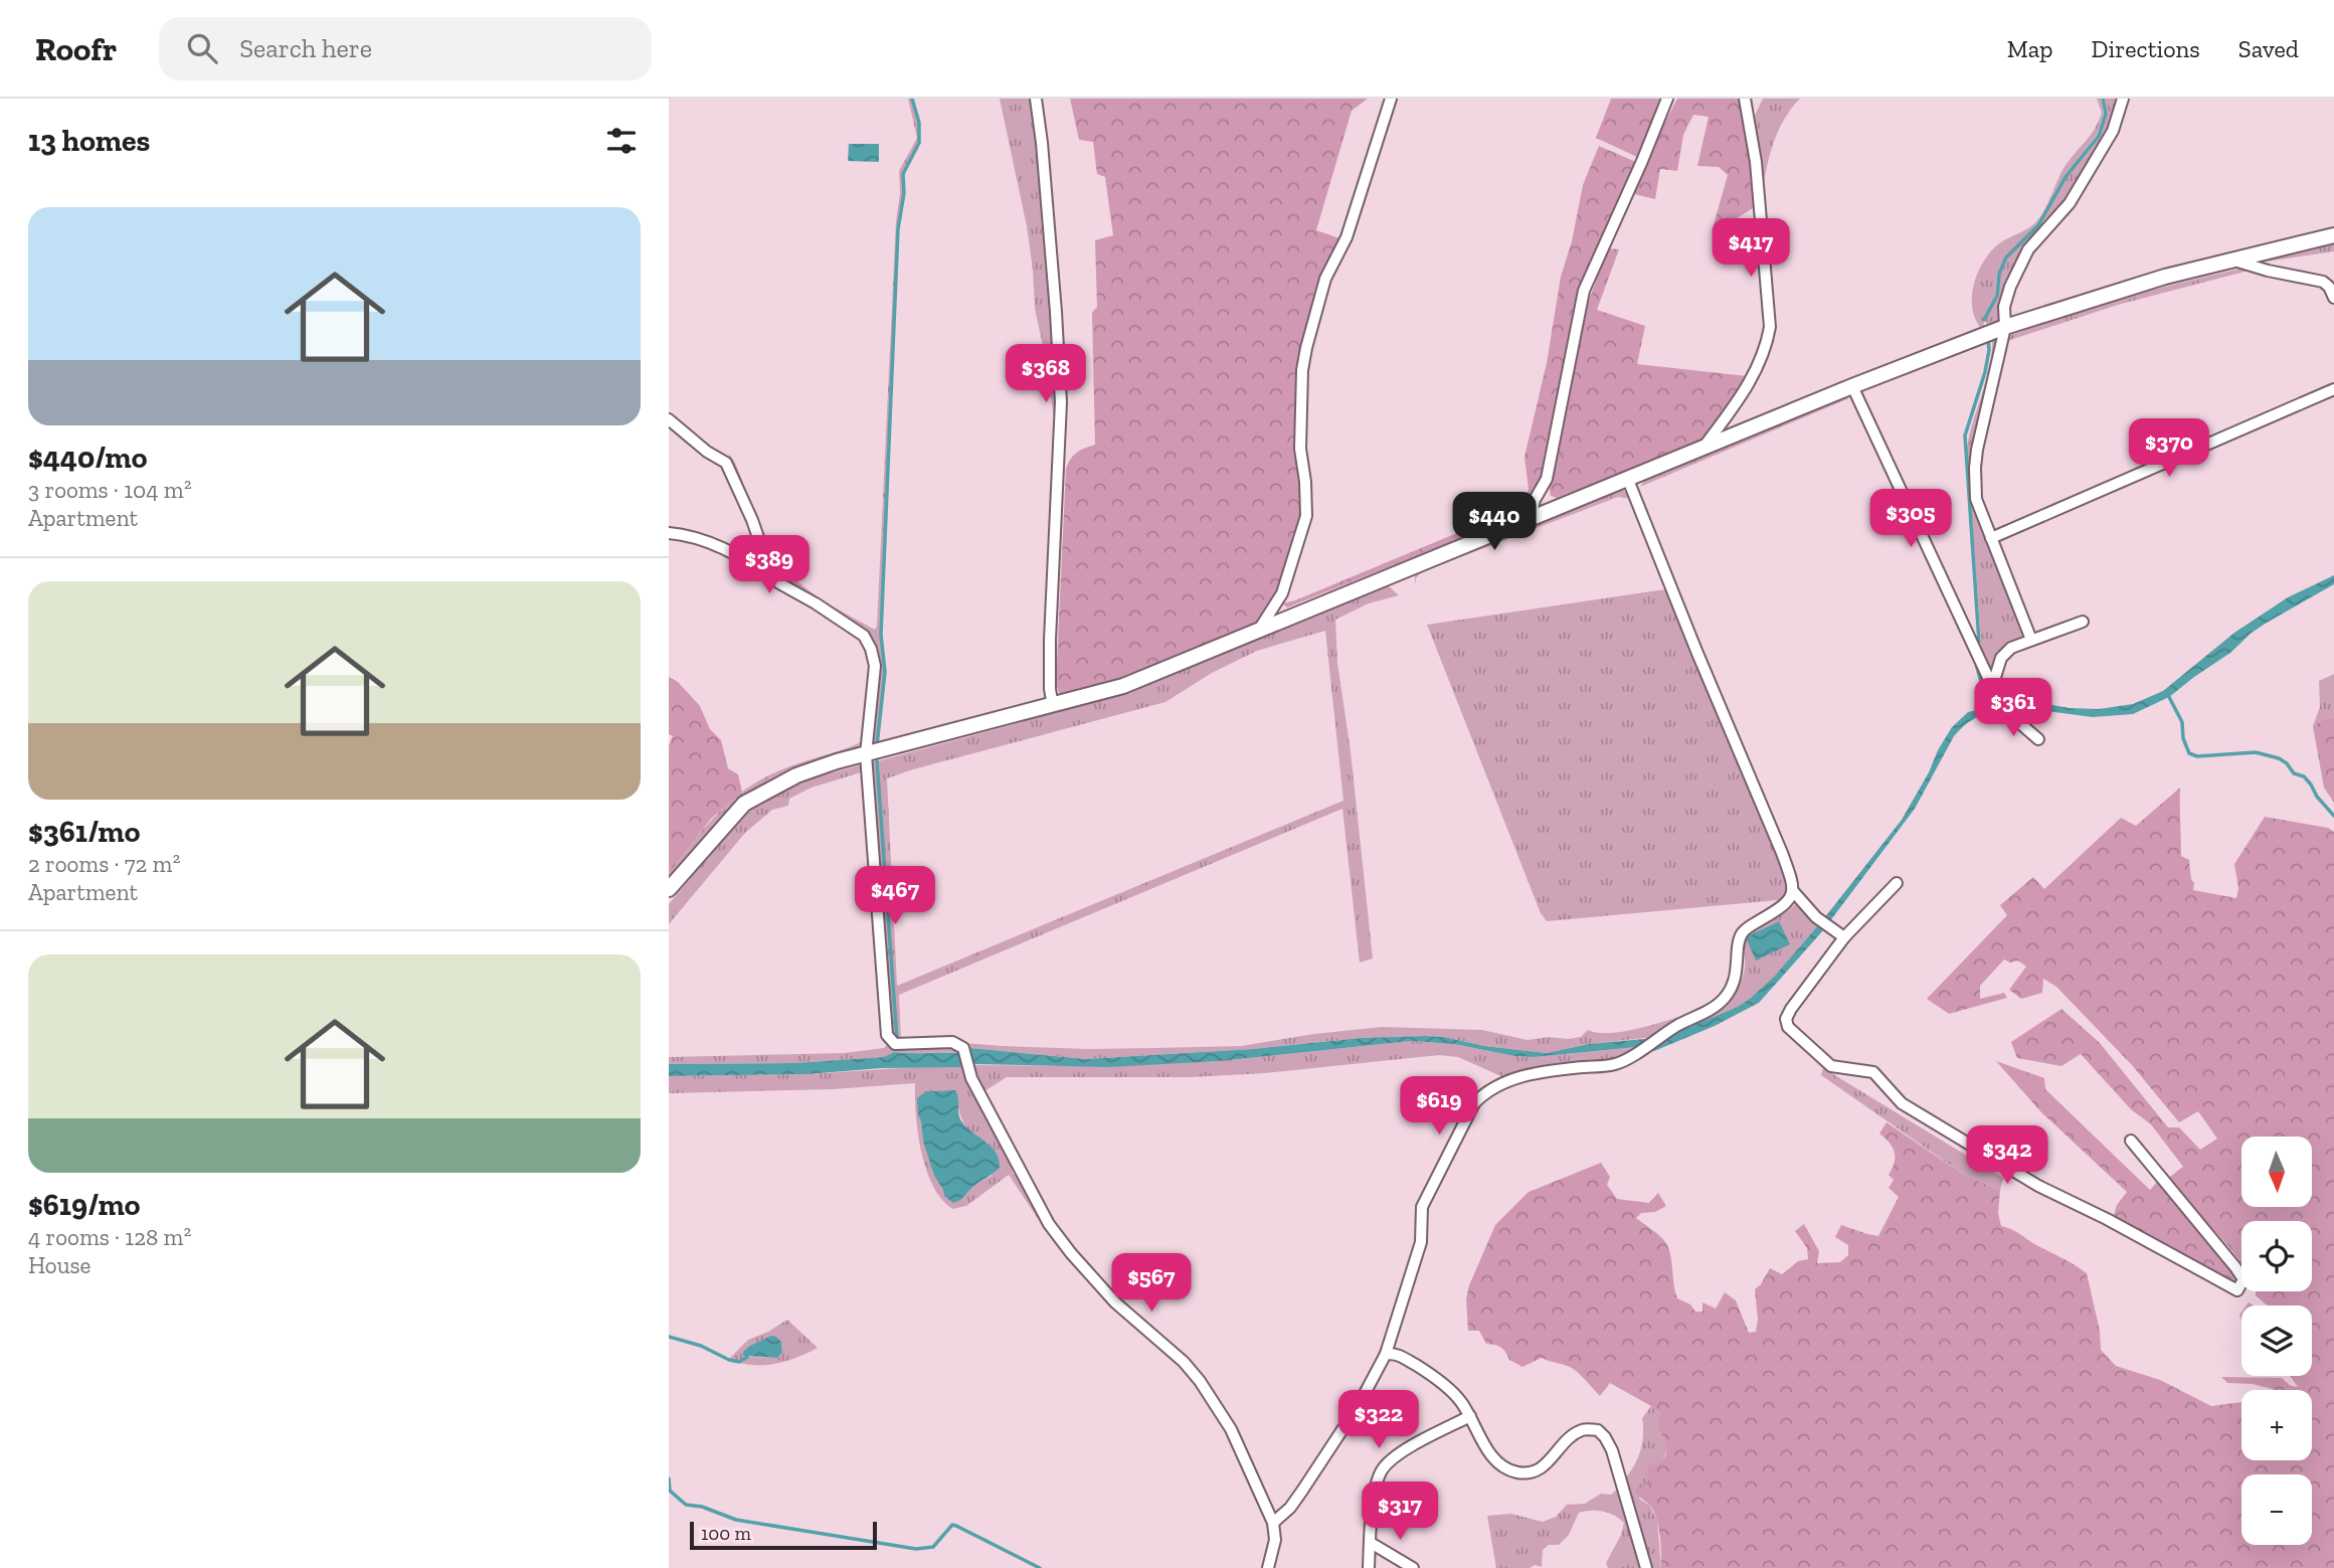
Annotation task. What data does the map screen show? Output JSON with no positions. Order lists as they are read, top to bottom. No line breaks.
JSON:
{"scale_bar":"100 m","north":"bottom","page":{"header":"Roofr","search":"Search here","nav":["Map","Directions","Saved"],"heading":"13 homes","list":[{"name":"$440/mo","note":"3 rooms · 104 m² · Apartment"},{"name":"$361/mo","note":"2 rooms · 72 m² · Apartment"},{"name":"$619/mo","note":"4 rooms · 128 m² · House"}],"price":["$417","$368","$370","$305","$440","$389","$361","$467","$619","$342","$567","$322","$317"],"map_buttons":["+","−"],"scale":"100 m"}}
